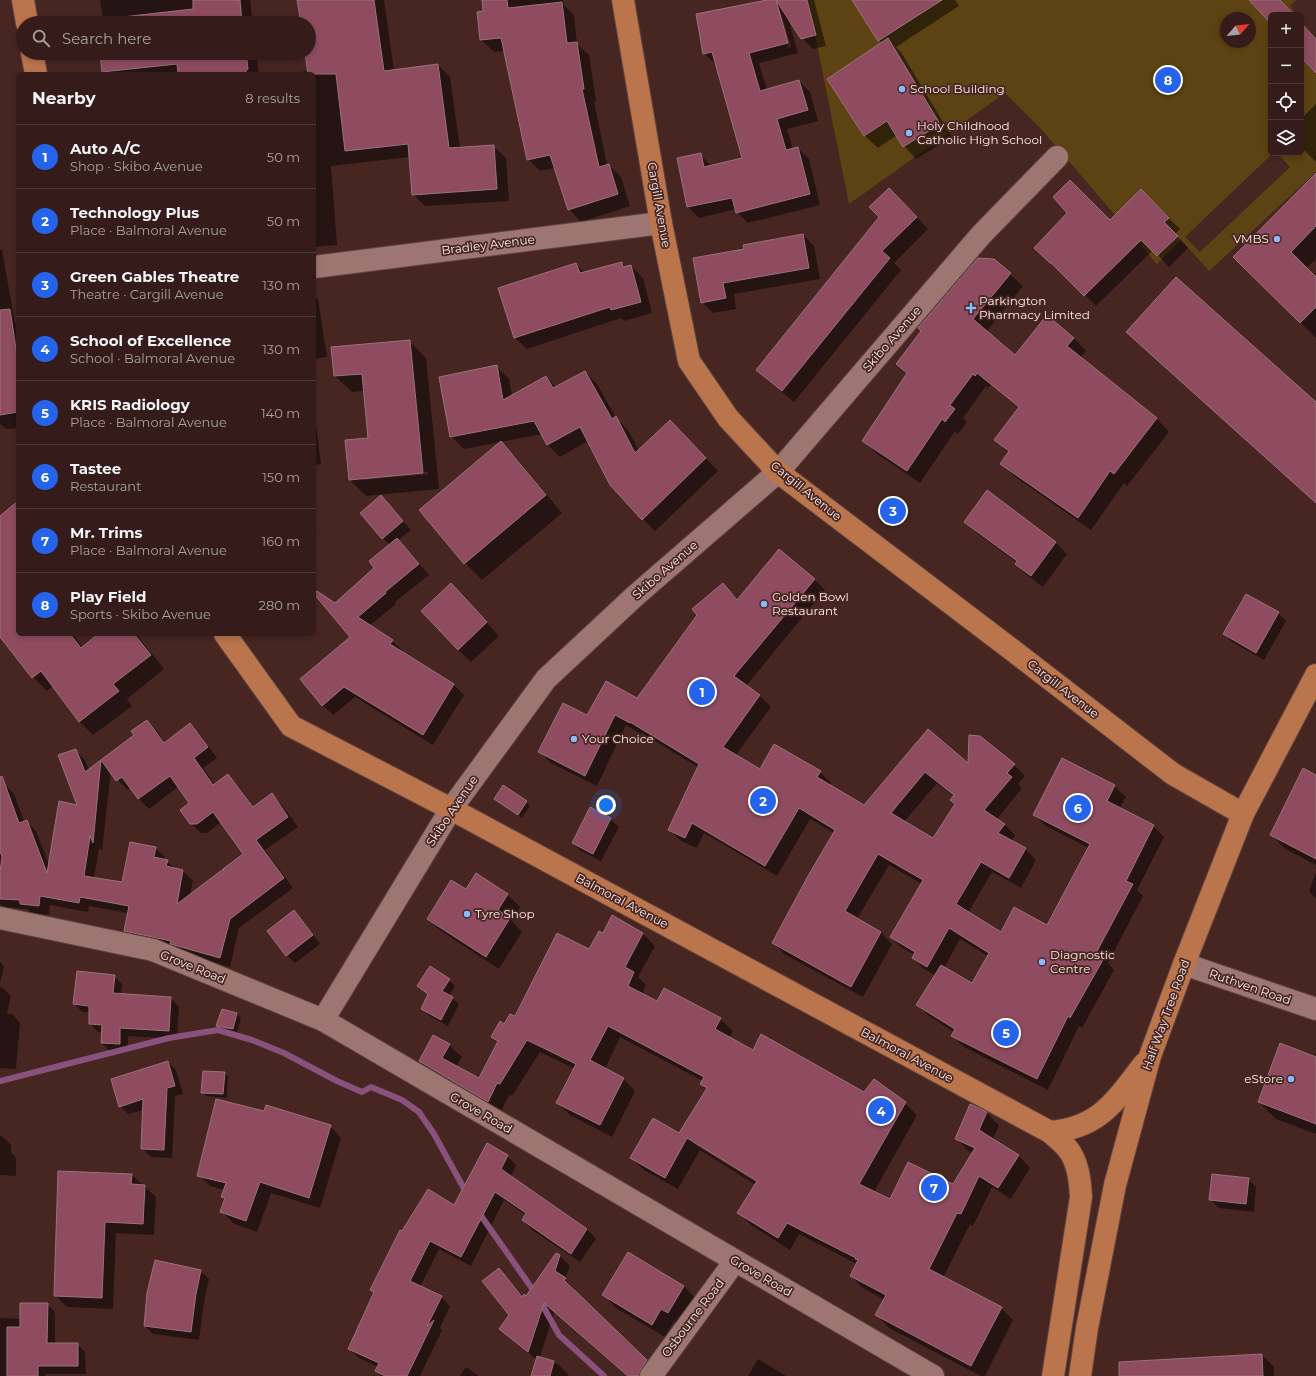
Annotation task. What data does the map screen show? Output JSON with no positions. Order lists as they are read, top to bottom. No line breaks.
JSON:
{"streets":{"main road":["Cargill Avenue","Balmoral Avenue","Half Way Tree Road"],"street":["Bradley Avenue","Skibo Avenue","Grove Road","Ruthven Road","Osbourne Road"]},"crossings":[["Cargill Avenue","Bradley Avenue"],["Cargill Avenue","Skibo Avenue"],["Cargill Avenue","Half Way Tree Road"],["Skibo Avenue","Balmoral Avenue"],["Skibo Avenue","Grove Road"],["Grove Road","Osbourne Road"],["Ruthven Road","Half Way Tree Road"]],"places":{"other":["School Building","Holy Childhood Catholic High School","VMBS","Golden Bowl Restaurant","Your Choice","Tyre Shop","Diagnostic Centre","eStore"],"health":["Parkington Pharmacy Limited"]},"north":"top right","page":{"map_buttons":["+","−"],"search":"Search here","pins":["8","3","1","2","6","5","4","7"],"heading":["Nearby","8 results"],"list":[{"mark":"1","name":"Auto A/C","note":"Shop · Skibo Avenue","value":"50 m"},{"mark":"2","name":"Technology Plus","note":"Place · Balmoral Avenue","value":"50 m"},{"mark":"3","name":"Green Gables Theatre","note":"Theatre · Cargill Avenue","value":"130 m"},{"mark":"4","name":"School of Excellence","note":"School · Balmoral Avenue","value":"130 m"},{"mark":"5","name":"KRIS Radiology","note":"Place · Balmoral Avenue","value":"140 m"},{"mark":"6","name":"Tastee","note":"Restaurant","value":"150 m"},{"mark":"7","name":"Mr. Trims","note":"Place · Balmoral Avenue","value":"160 m"},{"mark":"8","name":"Play Field","note":"Sports · Skibo Avenue","value":"280 m"}]}}
